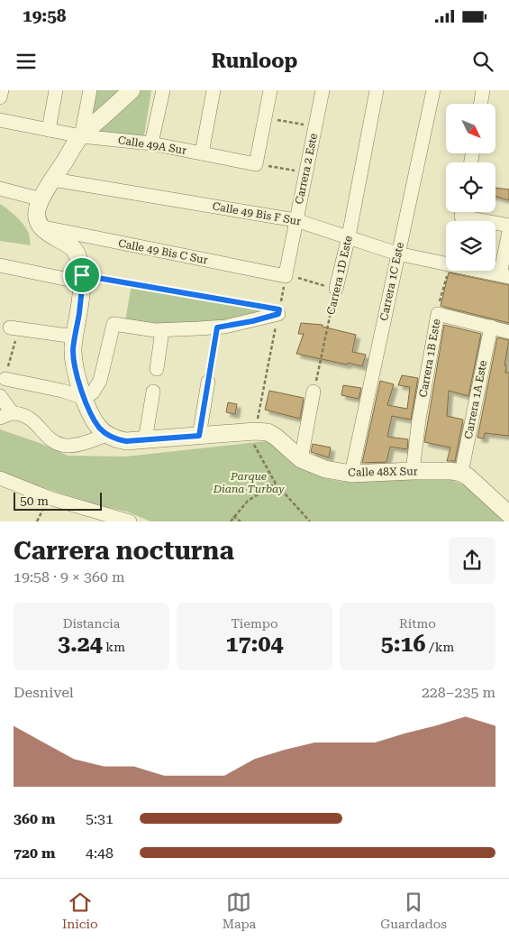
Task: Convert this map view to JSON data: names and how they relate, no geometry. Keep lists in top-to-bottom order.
{
  "streets": {
    "street": [
      "Calle 49A Sur",
      "Carrera 2 Este",
      "Calle 49 Bis F Sur",
      "Calle 49 Bis C Sur",
      "Carrera 1D Este",
      "Carrera 1C Este",
      "Carrera 1B Este",
      "Carrera 1A Este",
      "Calle 48X Sur"
    ]
  },
  "crossings": [
    ["Carrera 2 Este", "Calle 49 Bis F Sur"],
    ["Carrera 2 Este", "Calle 49 Bis C Sur"],
    ["Calle 49 Bis F Sur", "Carrera 1D Este"],
    ["Calle 49 Bis F Sur", "Carrera 1C Este"],
    ["Carrera 1C Este", "Calle 48X Sur"],
    ["Carrera 1B Este", "Calle 48X Sur"],
    ["Carrera 1A Este", "Calle 48X Sur"]
  ],
  "parks": ["Parque Diana Turbay"],
  "scale_bar": "50 m",
  "north": "bottom right",
  "page": {
    "status": "19:58",
    "header": "Runloop",
    "scale": "50 m",
    "heading": ["Carrera nocturna", "19:58 · 9 × 360 m"],
    "stats": [
      ["Distancia", "3.24 km"],
      ["Tiempo", "17:04"],
      ["Ritmo", "5:16 /km"]
    ],
    "chart": ["Desnivel", "228–235 m"],
    "list": [
      {
        "name": "360 m",
        "note": "5:31"
      },
      {
        "name": "720 m",
        "note": "4:48"
      }
    ],
    "tabs": ["Inicio", "Mapa", "Guardados"]
  }
}
